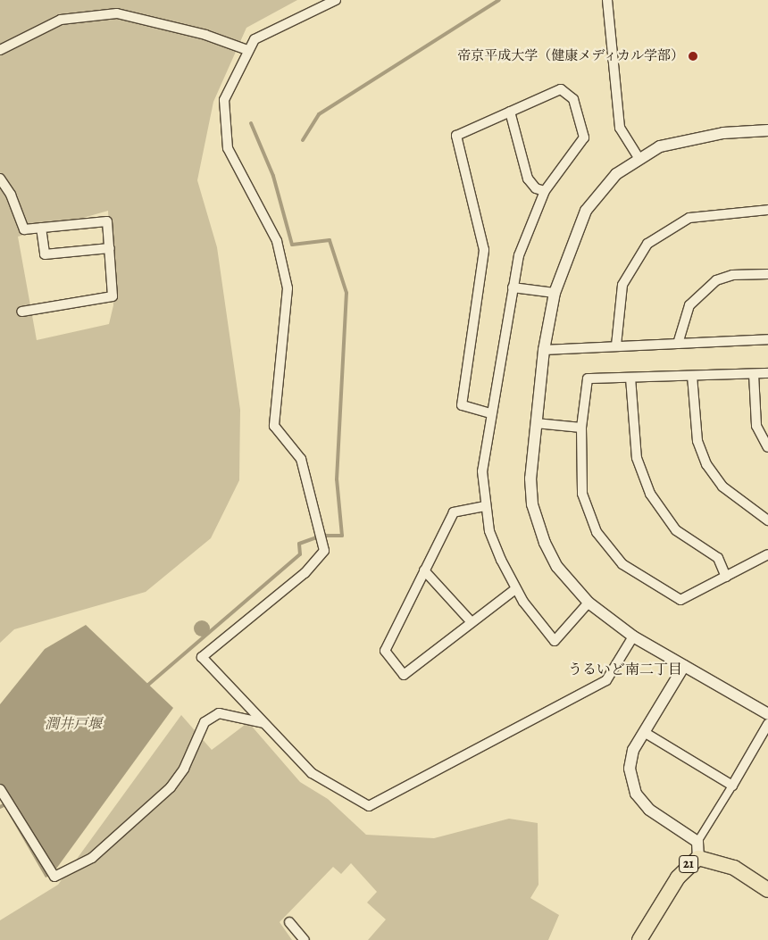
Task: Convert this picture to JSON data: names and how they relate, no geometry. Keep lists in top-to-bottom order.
{
  "streets": {
    "main road": ["21"]
  },
  "districts": ["うるいど南二丁目"],
  "water": ["潤井戸堰"],
  "places": ["帝京平成大学（健康メディカル学部）"]
}
